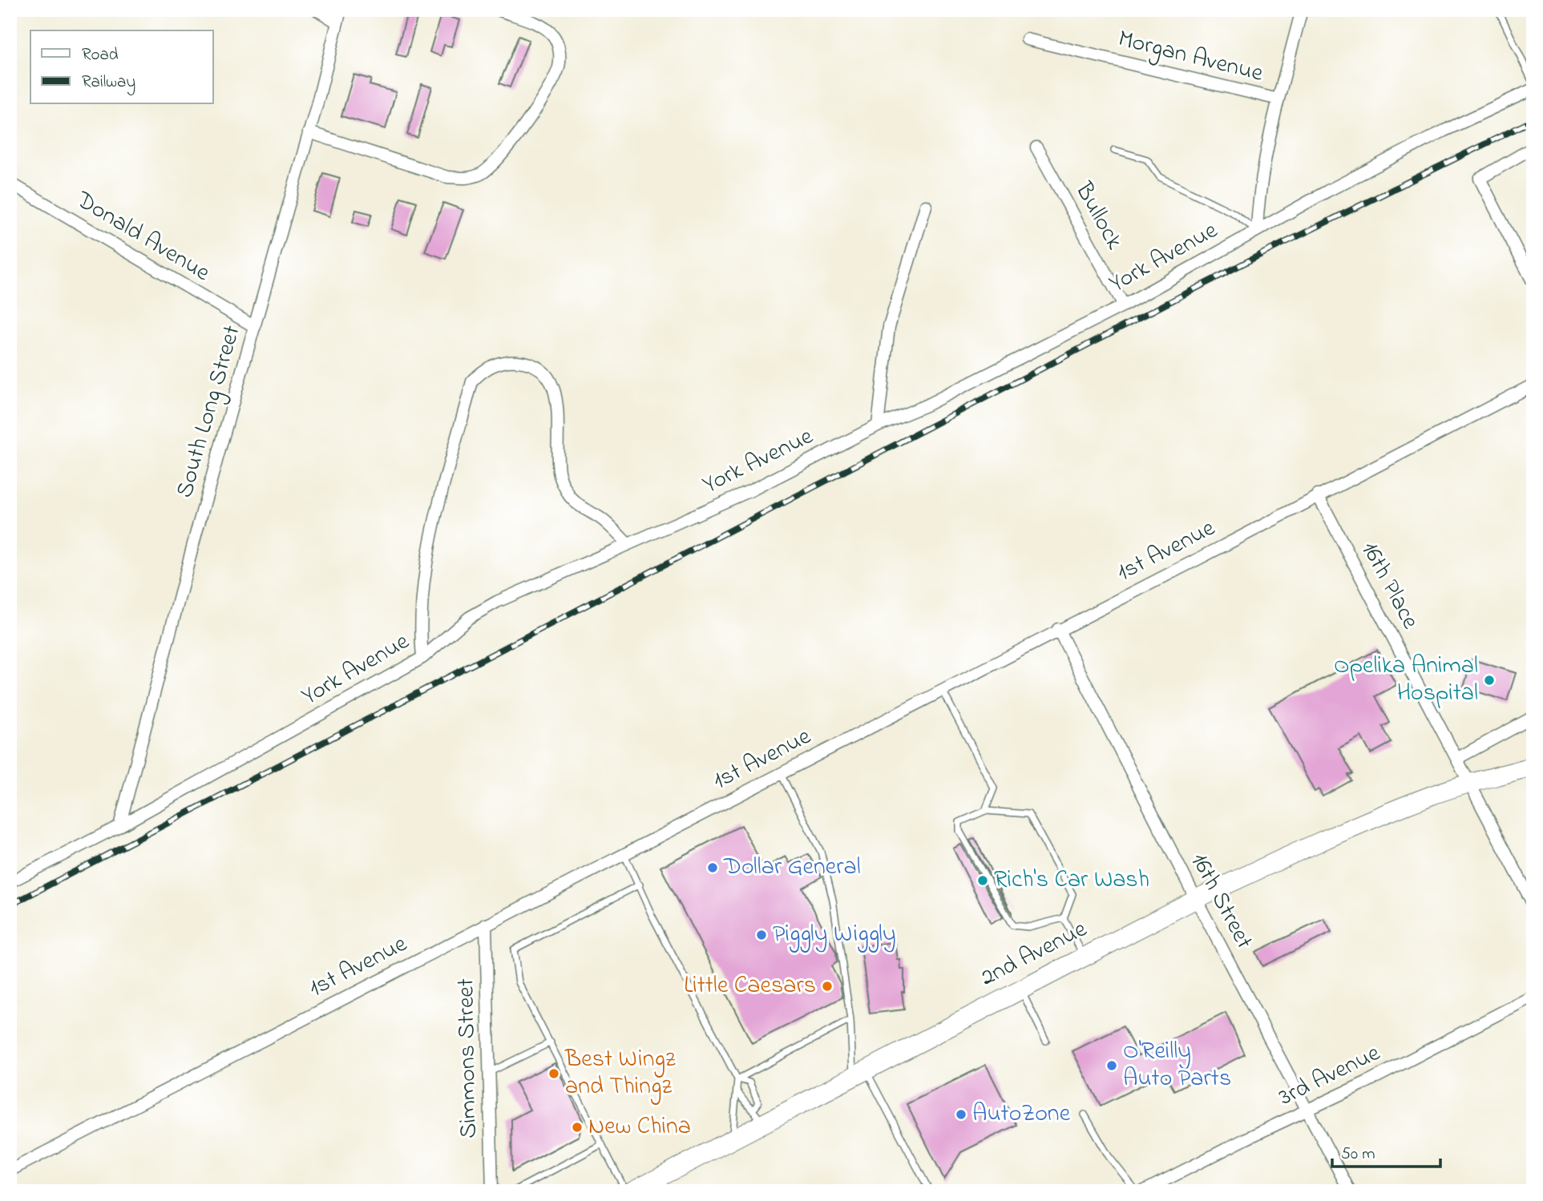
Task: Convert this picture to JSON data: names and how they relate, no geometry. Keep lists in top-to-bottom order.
{
  "streets": {
    "main road": ["2nd Avenue"],
    "street": [
      "Morgan Avenue",
      "Bullock",
      "Donald Avenue",
      "York Avenue",
      "South Long Street",
      "1st Avenue",
      "16th Place",
      "16th Street",
      "Simmons Street",
      "3rd Avenue"
    ]
  },
  "crossings": [
    ["Bullock", "York Avenue"],
    ["Donald Avenue", "South Long Street"],
    ["York Avenue", "South Long Street"],
    ["1st Avenue", "16th Place"],
    ["1st Avenue", "16th Street"],
    ["1st Avenue", "Simmons Street"],
    ["16th Place", "2nd Avenue"],
    ["16th Street", "2nd Avenue"],
    ["16th Street", "3rd Avenue"]
  ],
  "places": [
    "Opelika Animal Hospital",
    "Dollar General",
    "Rich's Car Wash",
    "Piggly Wiggly",
    "Little Caesars",
    "O'Reilly Auto Parts",
    "Best Wingz and Thingz",
    "AutoZone",
    "New China"
  ],
  "legend": ["Road", "Railway"],
  "scale_bar": "50 m"
}
